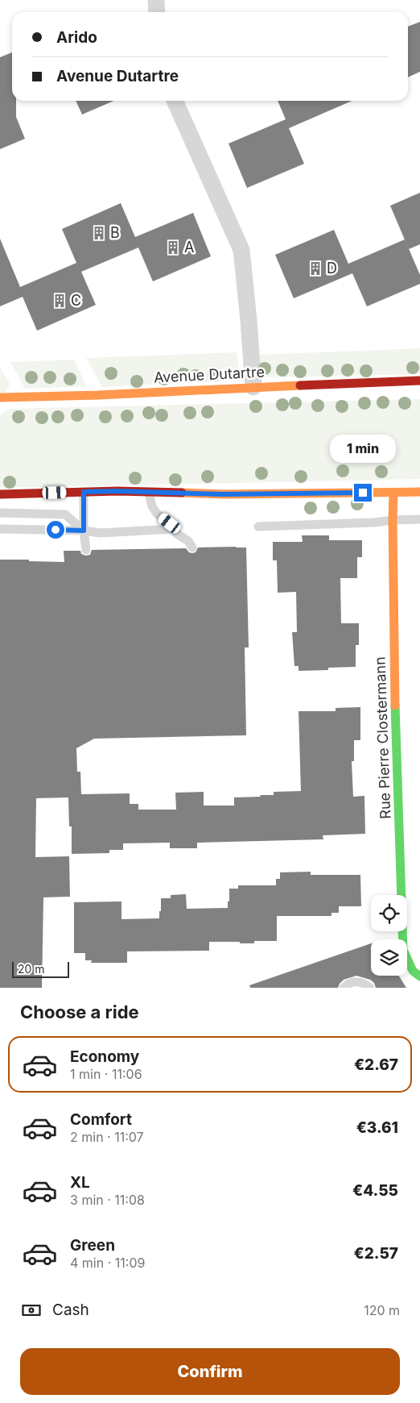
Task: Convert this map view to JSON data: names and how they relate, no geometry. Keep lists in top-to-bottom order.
{
  "streets": {
    "main road": ["Avenue Dutartre", "Rue Pierre Clostermann"]
  },
  "places": {
    "building": [
      "B",
      "A",
      "D",
      "C"
    ]
  },
  "scale_bar": "20 m",
  "page": {
    "banner": ["Arido", "Avenue Dutartre"],
    "bubble": "1 min",
    "scale": "20 m",
    "heading": "Choose a ride",
    "list": [
      {
        "name": "Economy",
        "note": "1 min · 11:06",
        "value": "€2.67"
      },
      {
        "name": "Comfort",
        "note": "2 min · 11:07",
        "value": "€3.61"
      },
      {
        "name": "XL",
        "note": "3 min · 11:08",
        "value": "€4.55"
      },
      {
        "name": "Green",
        "note": "4 min · 11:09",
        "value": "€2.57"
      }
    ],
    "pay": ["Cash", "120 m"],
    "buttons": "Confirm"
  }
}
